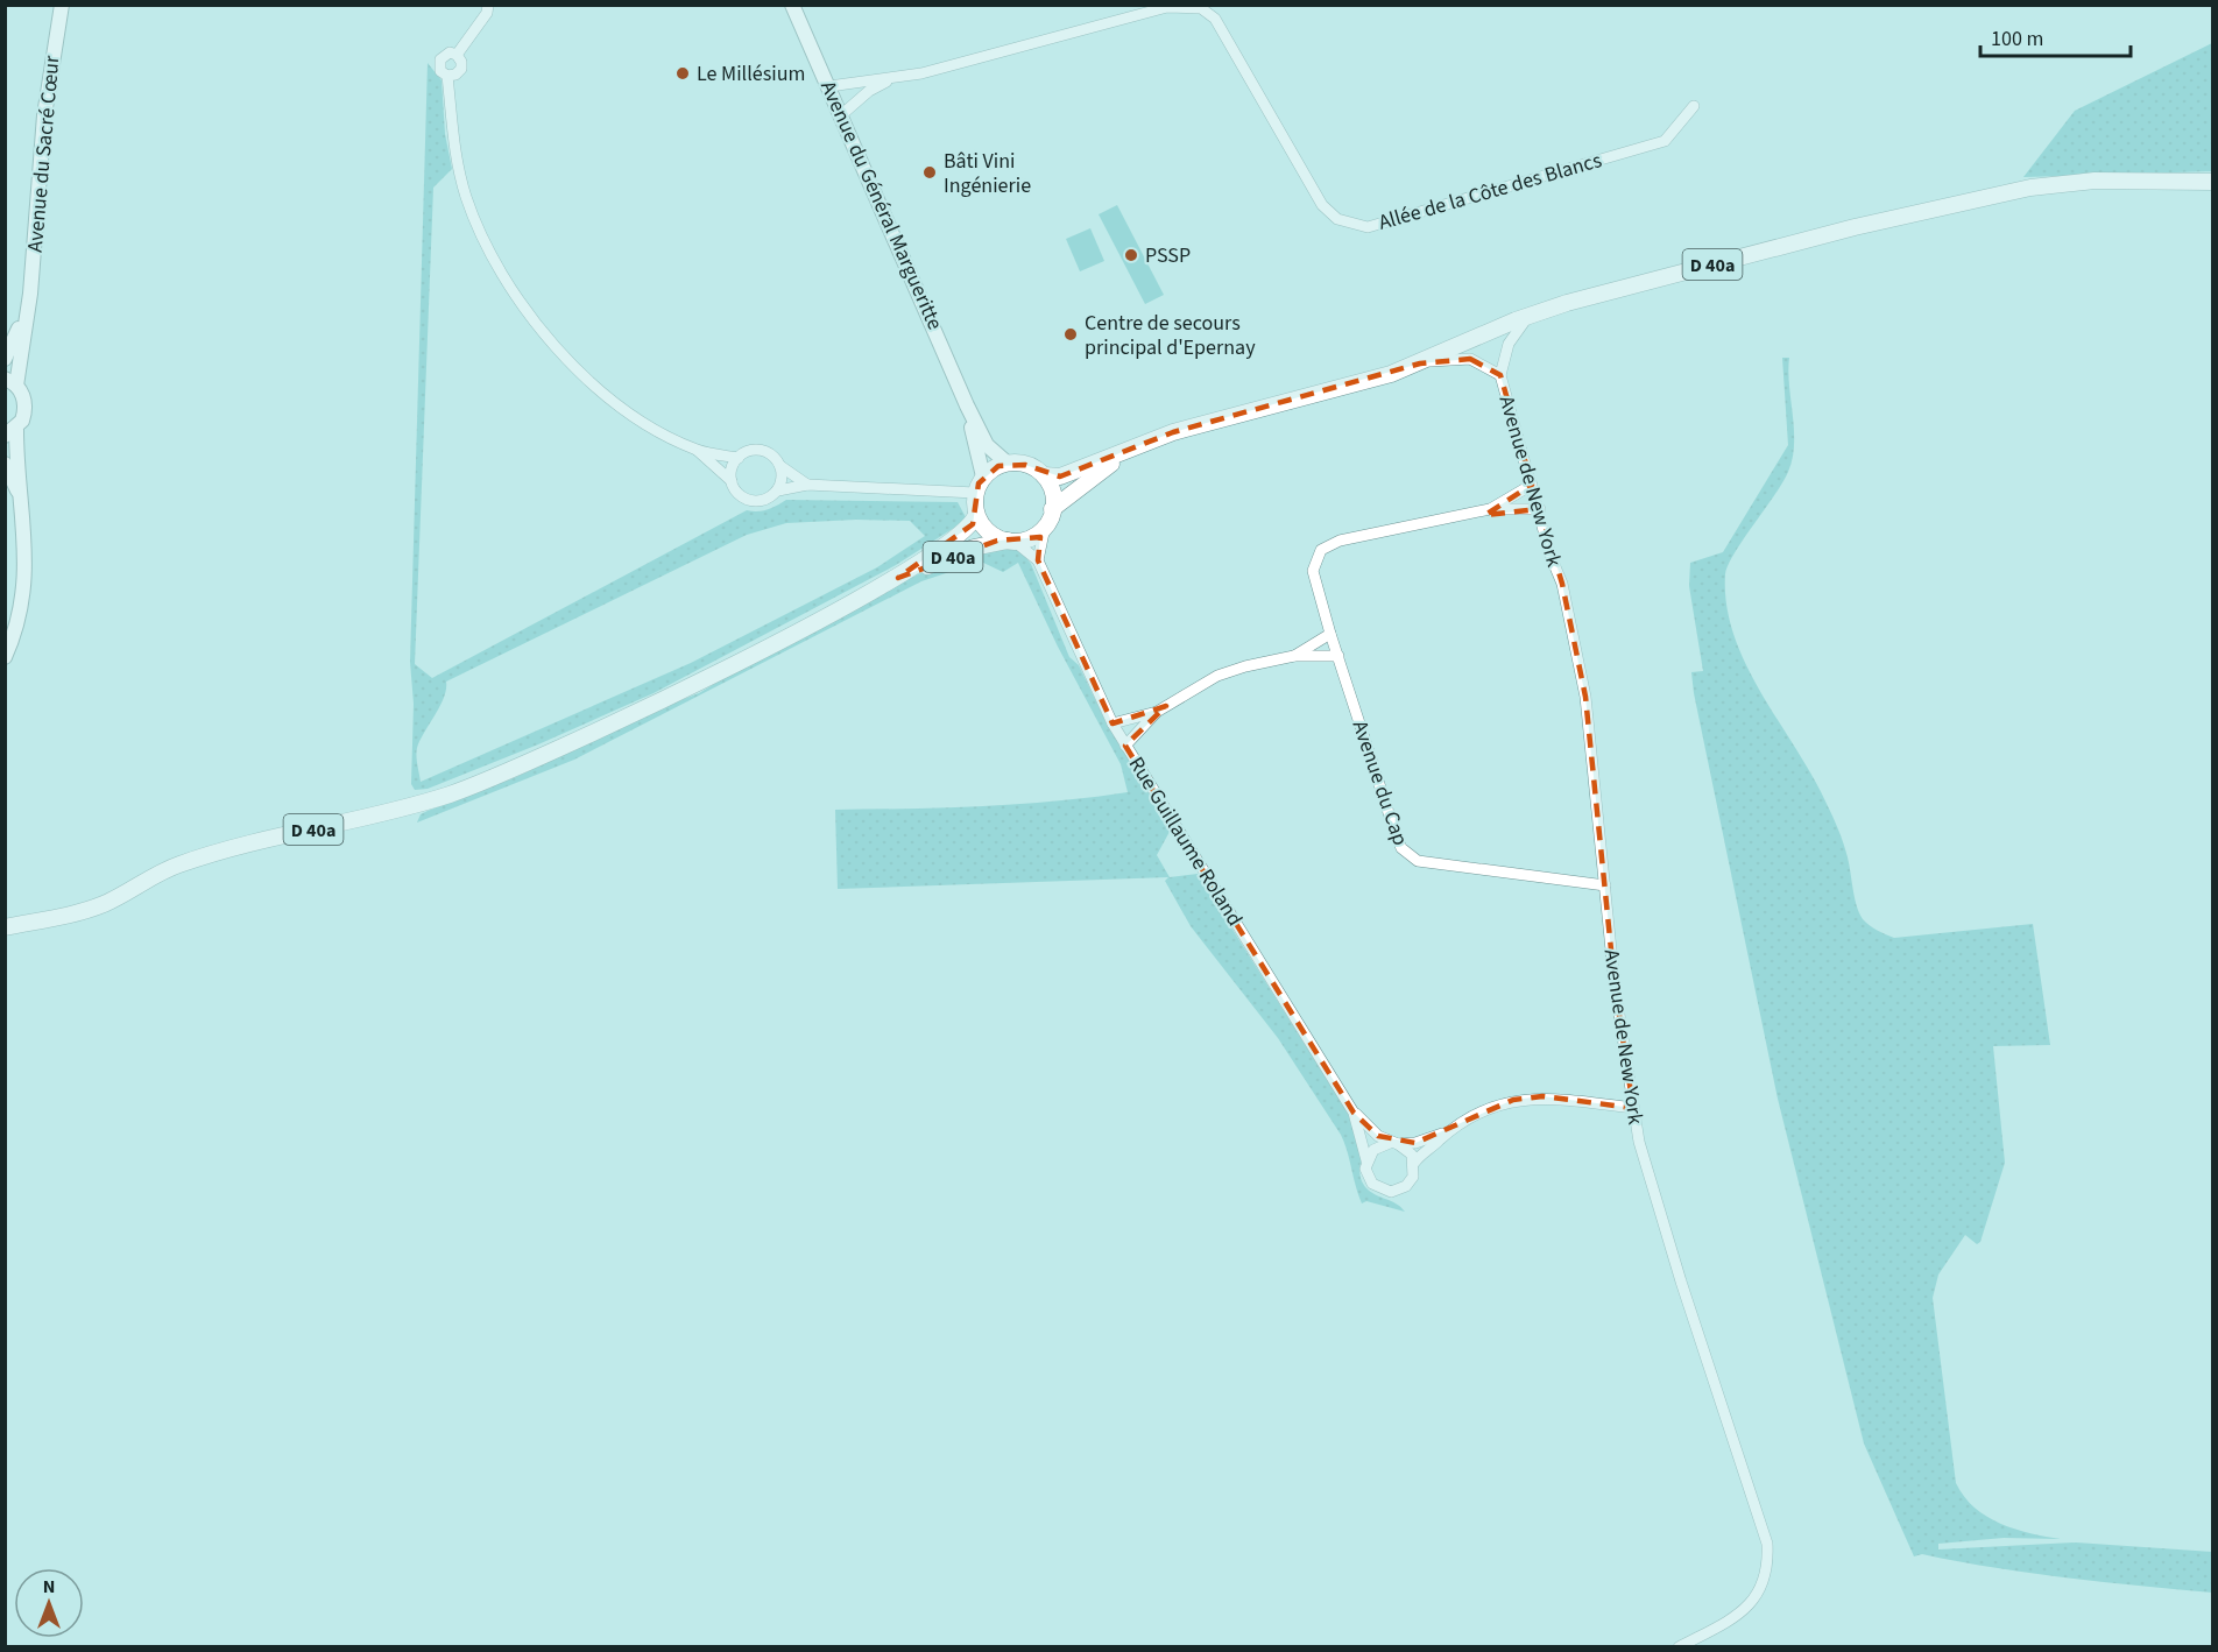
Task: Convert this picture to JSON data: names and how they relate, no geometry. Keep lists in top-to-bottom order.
{
  "streets": {
    "main road": ["Avenue du Sacré Cœur", "Avenue du Général Margueritte", "D 40a"],
    "street": [
      "Allée de la Côte des Blancs",
      "Avenue de New York",
      "Avenue du Cap",
      "Rue Guillaume Roland"
    ]
  },
  "crossings": [
    ["Allée de la Côte des Blancs", "Avenue du Général Margueritte"],
    ["Avenue du Général Margueritte", "D 40a"],
    ["Avenue de New York", "Avenue du Cap"]
  ],
  "places": [
    "Le Millésium",
    "Bâti Vini Ingénierie",
    "PSSP",
    "Centre de secours principal d'Epernay"
  ],
  "scale_bar": "100 m",
  "north": "top"
}
